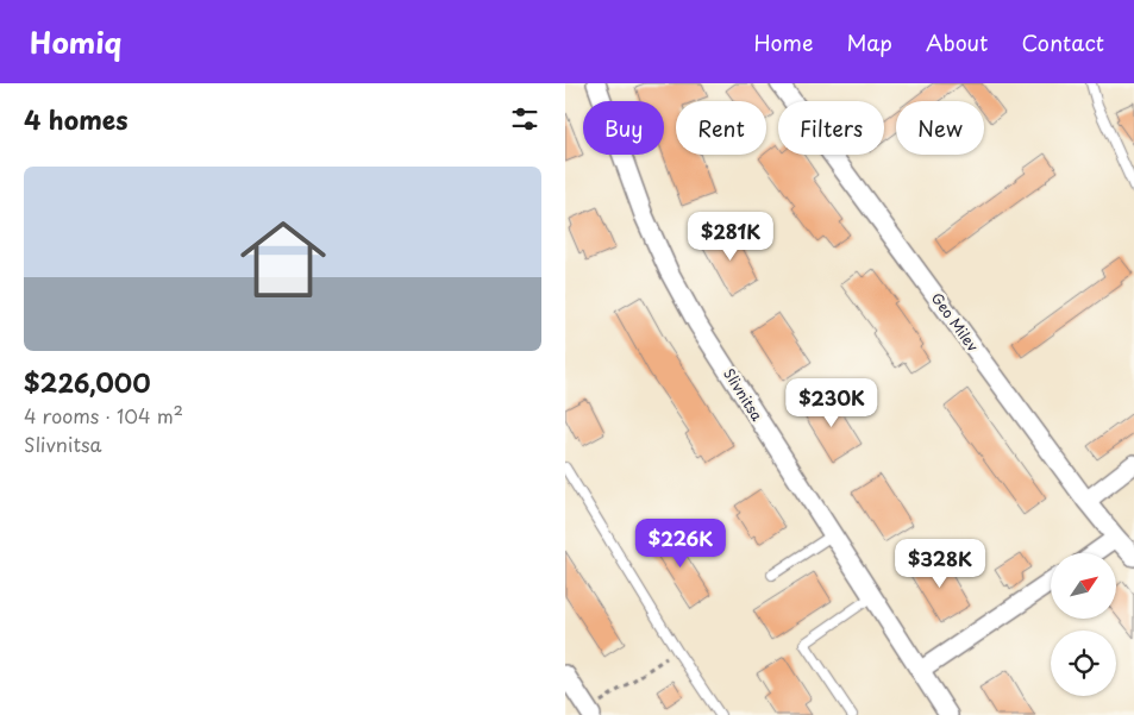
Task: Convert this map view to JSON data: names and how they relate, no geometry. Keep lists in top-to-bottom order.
{
  "streets": {
    "street": ["Geo Milev", "Slivnitsa"]
  },
  "north": "top right",
  "page": {
    "header": "Homiq",
    "nav": [
      "Home",
      "Map",
      "About",
      "Contact"
    ],
    "heading": "4 homes",
    "chip": [
      "Buy",
      "Rent",
      "Filters",
      "New"
    ],
    "list": [
      {
        "name": "$226,000",
        "note": "4 rooms · 104 m² · Slivnitsa"
      }
    ],
    "price": [
      "$281K",
      "$230K",
      "$226K",
      "$328K"
    ]
  }
}
